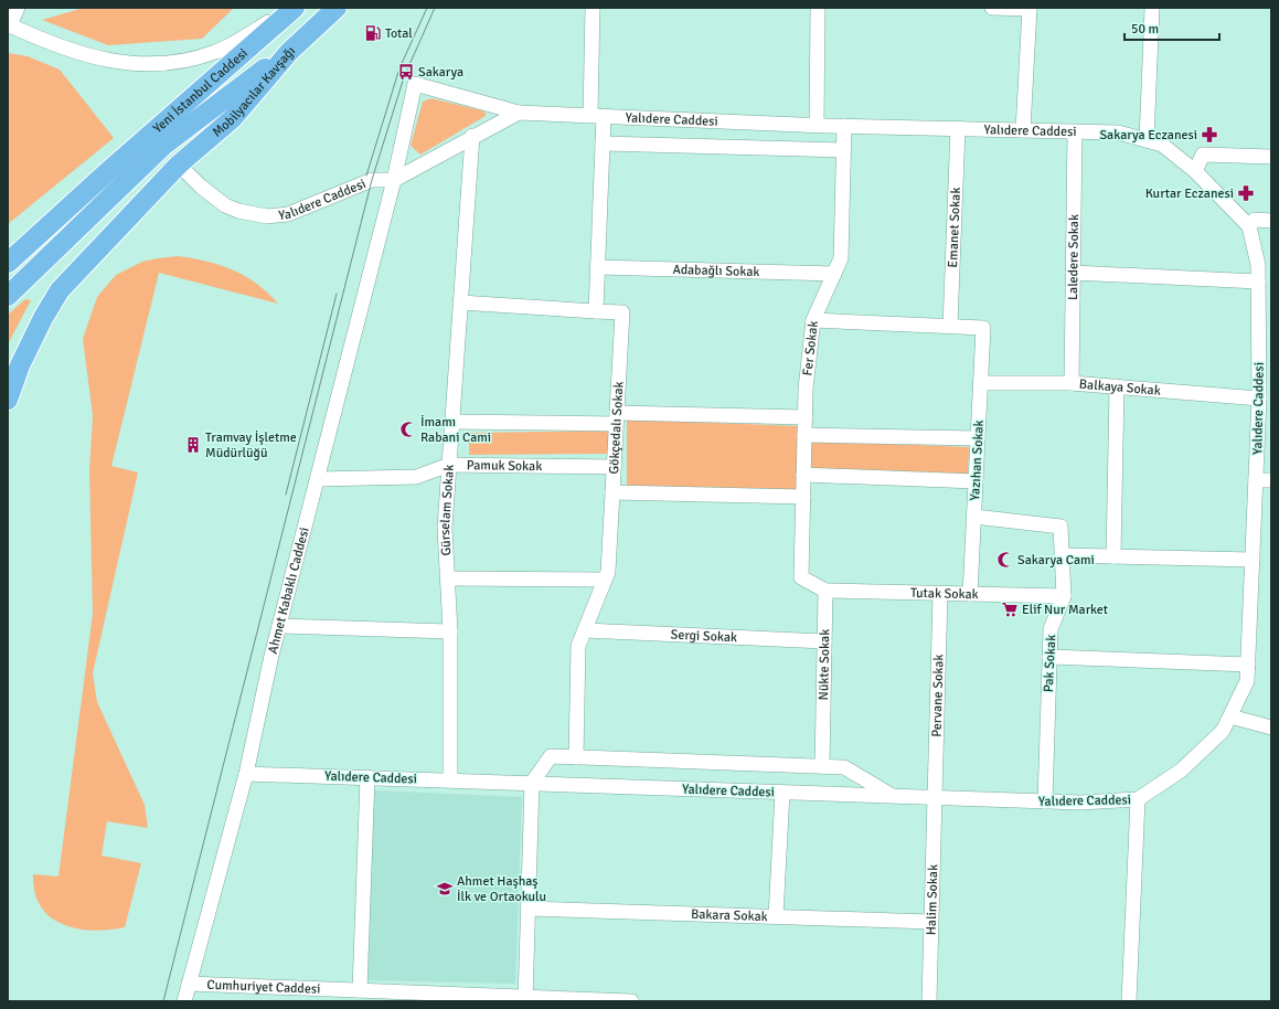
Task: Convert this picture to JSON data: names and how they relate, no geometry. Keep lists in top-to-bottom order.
{
  "streets": {
    "highway": ["Yeni İstanbul Caddesi", "Mobilyacılar Kavşağı"],
    "street": [
      "Yalıdere Caddesi",
      "Emanet Sokak",
      "Laledere Sokak",
      "Adabağlı Sokak",
      "Fer Sokak",
      "Balkaya Sokak",
      "Gökçedalı Sokak",
      "Yazıhan Sokak",
      "Pamuk Sokak",
      "Gürselam Sokak",
      "Ahmet Kabaklı Caddesi",
      "Tutak Sokak",
      "Sergi Sokak",
      "Pak Sokak",
      "Nükte Sokak",
      "Pervane Sokak",
      "Halim Sokak",
      "Bakara Sokak",
      "Cumhuriyet Caddesi"
    ]
  },
  "crossings": [
    ["Mobilyacılar Kavşağı", "Yalıdere Caddesi"],
    ["Yalıdere Caddesi", "Emanet Sokak"],
    ["Yalıdere Caddesi", "Laledere Sokak"],
    ["Yalıdere Caddesi", "Fer Sokak"],
    ["Yalıdere Caddesi", "Balkaya Sokak"],
    ["Yalıdere Caddesi", "Gürselam Sokak"],
    ["Yalıdere Caddesi", "Ahmet Kabaklı Caddesi"],
    ["Yalıdere Caddesi", "Pak Sokak"],
    ["Yalıdere Caddesi", "Pervane Sokak"],
    ["Yalıdere Caddesi", "Halim Sokak"],
    ["Emanet Sokak", "Yazıhan Sokak"],
    ["Laledere Sokak", "Balkaya Sokak"],
    ["Adabağlı Sokak", "Fer Sokak"],
    ["Fer Sokak", "Tutak Sokak"],
    ["Fer Sokak", "Nükte Sokak"],
    ["Balkaya Sokak", "Yazıhan Sokak"],
    ["Gökçedalı Sokak", "Pamuk Sokak"],
    ["Gökçedalı Sokak", "Sergi Sokak"],
    ["Yazıhan Sokak", "Tutak Sokak"],
    ["Yazıhan Sokak", "Pak Sokak"],
    ["Pamuk Sokak", "Gürselam Sokak"],
    ["Pamuk Sokak", "Ahmet Kabaklı Caddesi"],
    ["Ahmet Kabaklı Caddesi", "Cumhuriyet Caddesi"],
    ["Tutak Sokak", "Pak Sokak"],
    ["Tutak Sokak", "Nükte Sokak"],
    ["Tutak Sokak", "Pervane Sokak"],
    ["Sergi Sokak", "Nükte Sokak"],
    ["Pervane Sokak", "Halim Sokak"],
    ["Halim Sokak", "Bakara Sokak"]
  ],
  "places": {
    "fuel station": ["Total"],
    "bus stop": ["Sakarya"],
    "pharmacy": ["Sakarya Eczanesi", "Kurtar Eczanesi"],
    "mosque": ["İmamı Rabani Cami", "Sakarya Cami"],
    "building": ["Tramvay İşletme Müdürlüğü"],
    "supermarket": ["Elif Nur Market"],
    "school or university": ["Ahmet Haşhaş İlk ve Ortaokulu"]
  },
  "scale_bar": "50 m"
}
